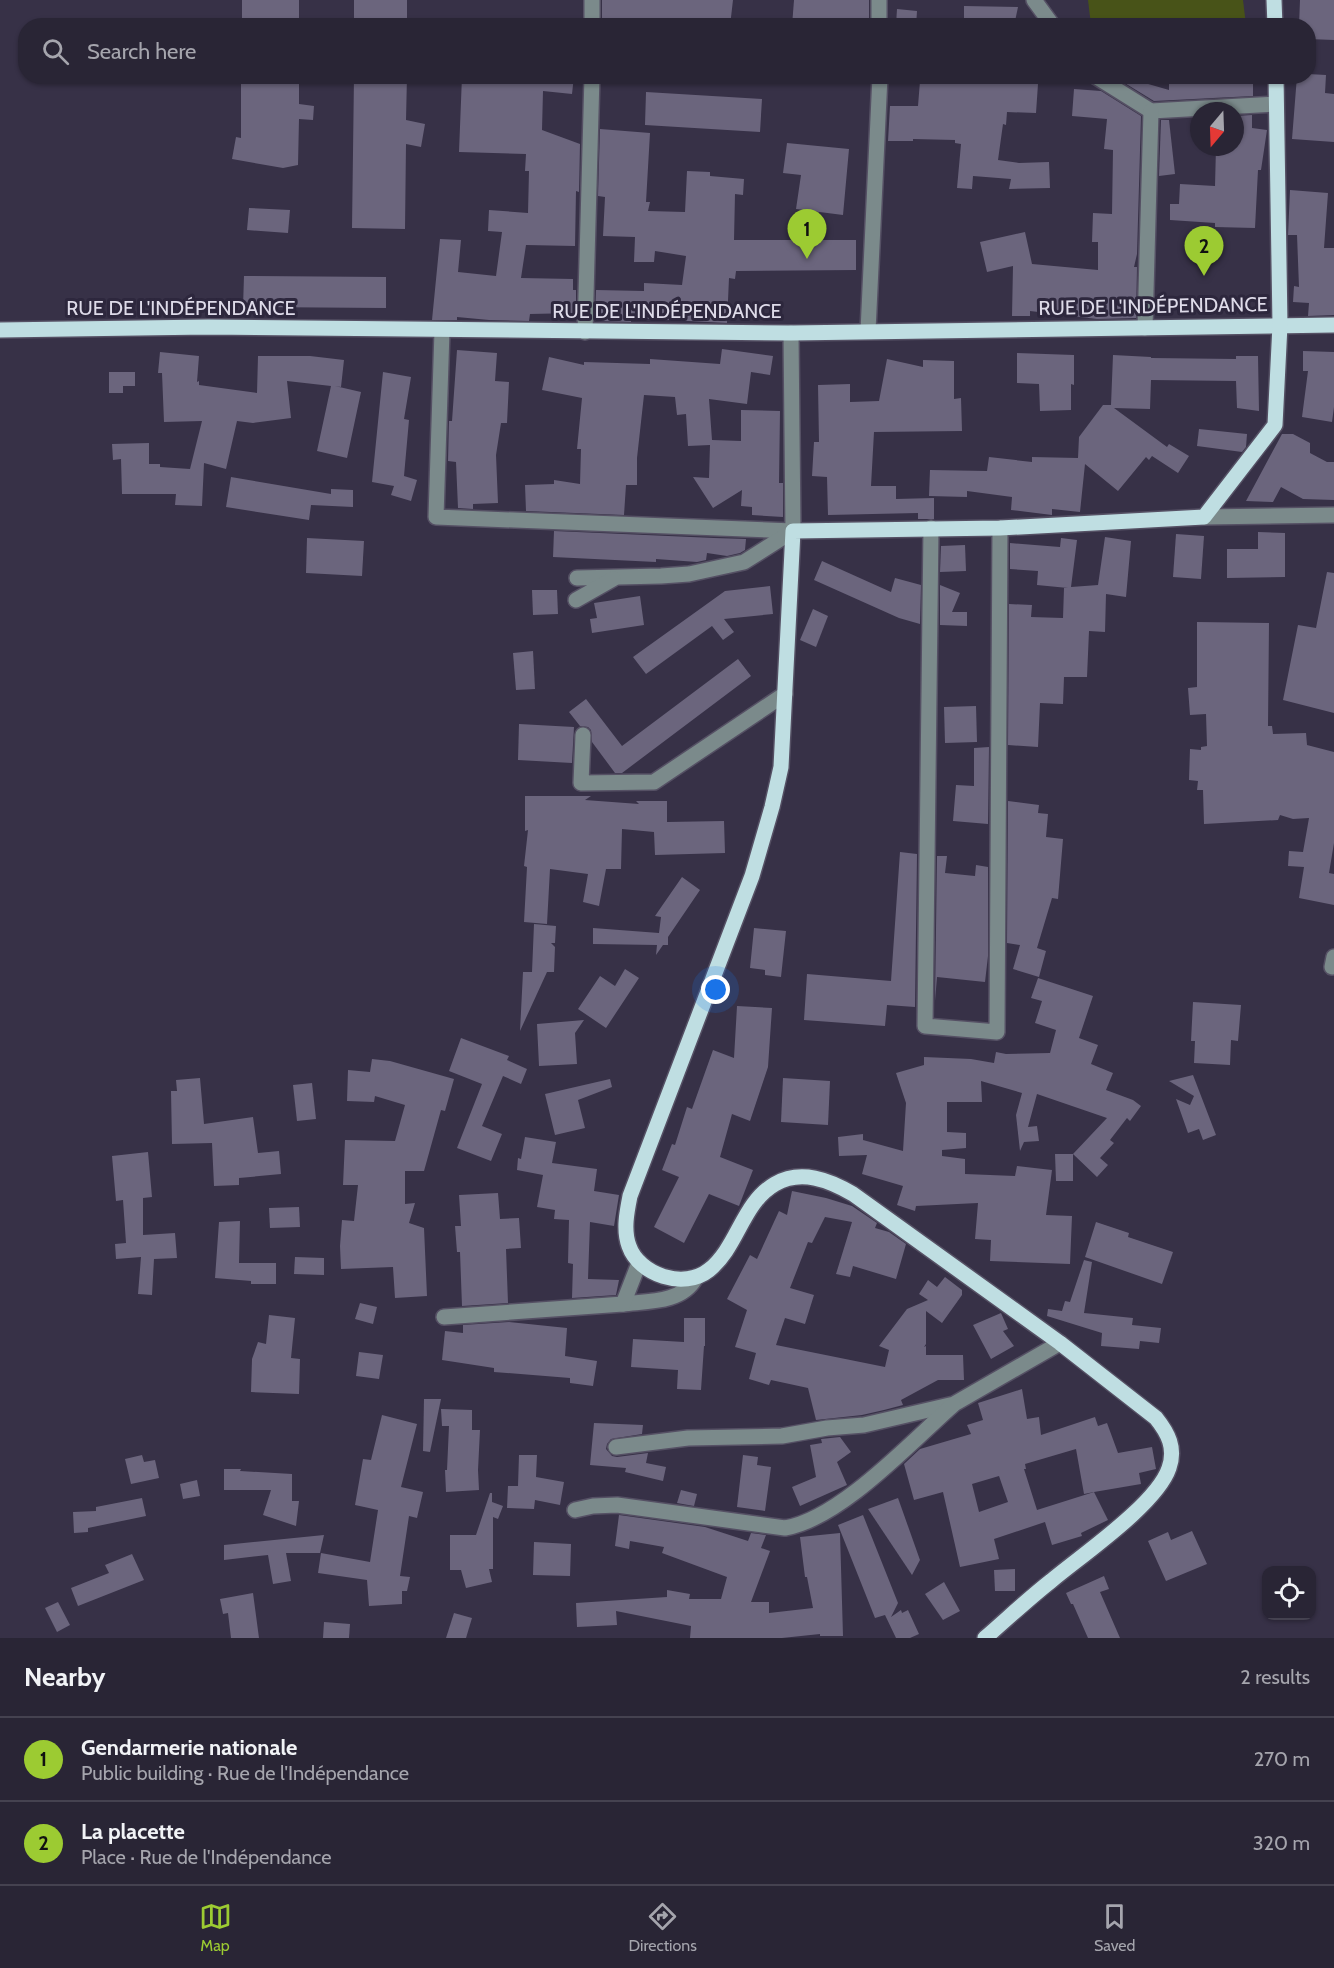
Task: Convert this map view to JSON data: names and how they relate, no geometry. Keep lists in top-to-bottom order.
{
  "streets": {
    "main road": ["RUE DE L'INDÉPENDANCE"]
  },
  "north": "bottom",
  "page": {
    "search": "Search here",
    "pins": ["1", "2"],
    "heading": ["Nearby", "2 results"],
    "list": [
      {
        "mark": "1",
        "name": "Gendarmerie nationale",
        "note": "Public building · Rue de l'Indépendance",
        "value": "270 m"
      },
      {
        "mark": "2",
        "name": "La placette",
        "note": "Place · Rue de l'Indépendance",
        "value": "320 m"
      }
    ],
    "nav": ["Map", "Directions", "Saved"]
  }
}
